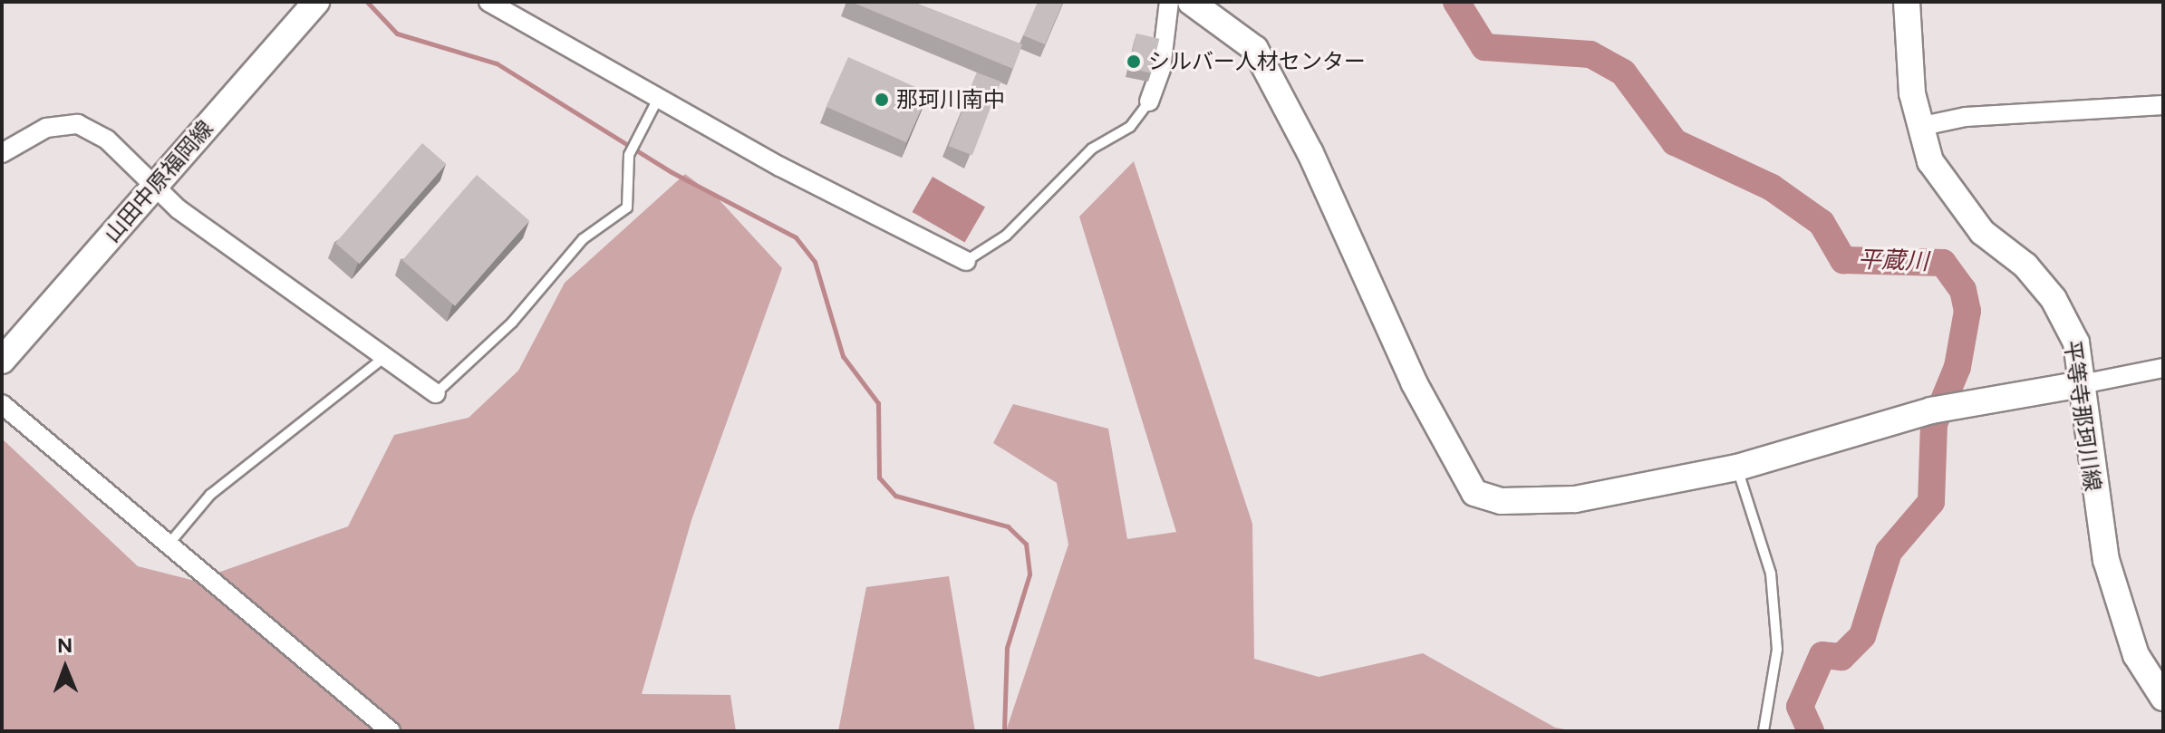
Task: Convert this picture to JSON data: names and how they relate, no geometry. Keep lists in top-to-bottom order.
{
  "streets": {
    "main road": ["山田中原福岡線", "平等寺那珂川線"]
  },
  "water": ["平蔵川"],
  "places": ["シルバー人材センター", "那珂川南中"],
  "north": "top"
}
